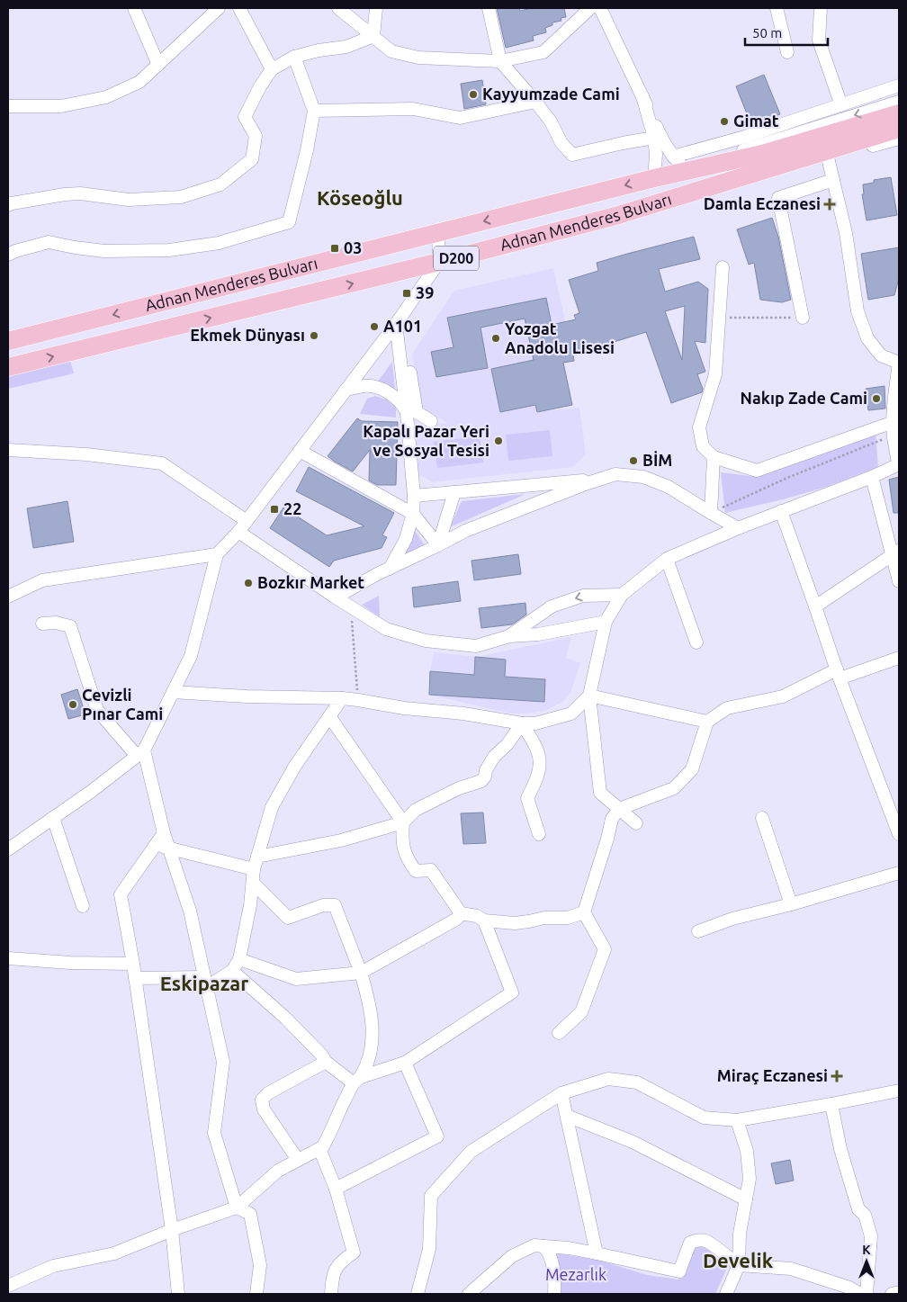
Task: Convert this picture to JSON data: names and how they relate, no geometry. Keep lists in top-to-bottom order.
{
  "streets": {
    "highway": ["Adnan Menderes Bulvarı", "D200"]
  },
  "districts": ["Köseoğlu", "Eskipazar", "Develik"],
  "parks": ["Mezarlık"],
  "places": {
    "other": [
      "Kayyumzade Cami",
      "Gimat",
      "A101",
      "Ekmek Dünyası",
      "Yozgat Anadolu Lisesi",
      "Nakıp Zade Cami",
      "Kapalı Pazar Yeri ve Sosyal Tesisi",
      "BİM",
      "Bozkır Market",
      "Cevizli Pınar Cami"
    ],
    "health": ["Damla Eczanesi", "Miraç Eczanesi"],
    "transit": ["03", "39", "22"]
  },
  "scale_bar": "50 m",
  "north": "top"
}
